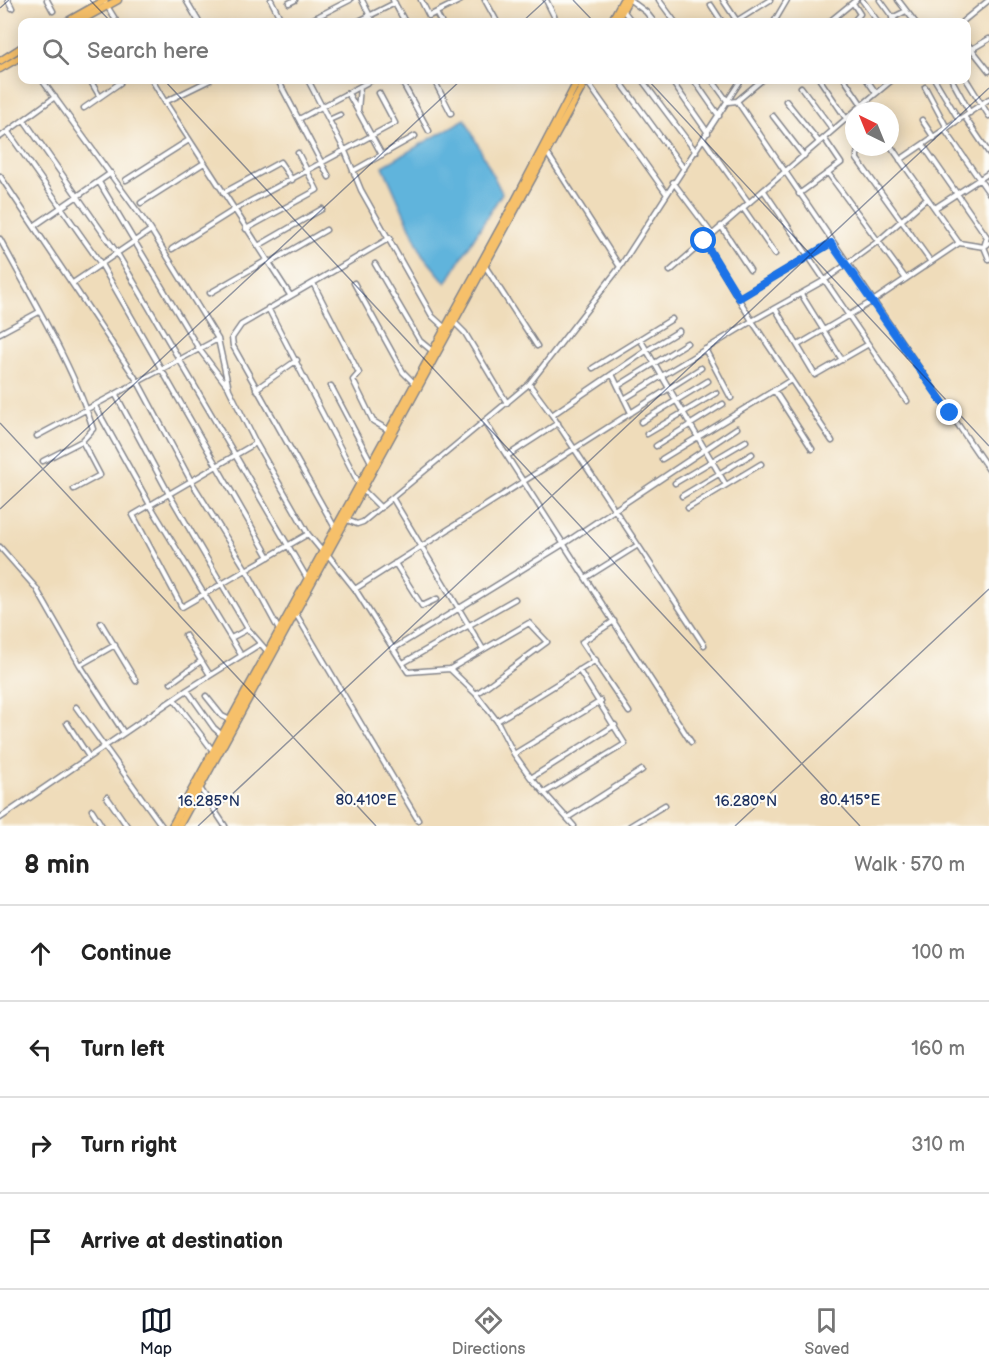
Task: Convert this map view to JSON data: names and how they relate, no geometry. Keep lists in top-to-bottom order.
{
  "north": "top left",
  "page": {
    "search": "Search here",
    "heading": ["8 min", "Walk · 570 m"],
    "list": [
      ["Continue", "100 m"],
      ["Turn left", "160 m"],
      ["Turn right", "310 m"],
      "Arrive at destination"
    ],
    "nav": ["Map", "Directions", "Saved"]
  },
  "coordinates": [
    "80.410°E",
    "80.415°E",
    "16.285°N",
    "16.280°N"
  ]
}
